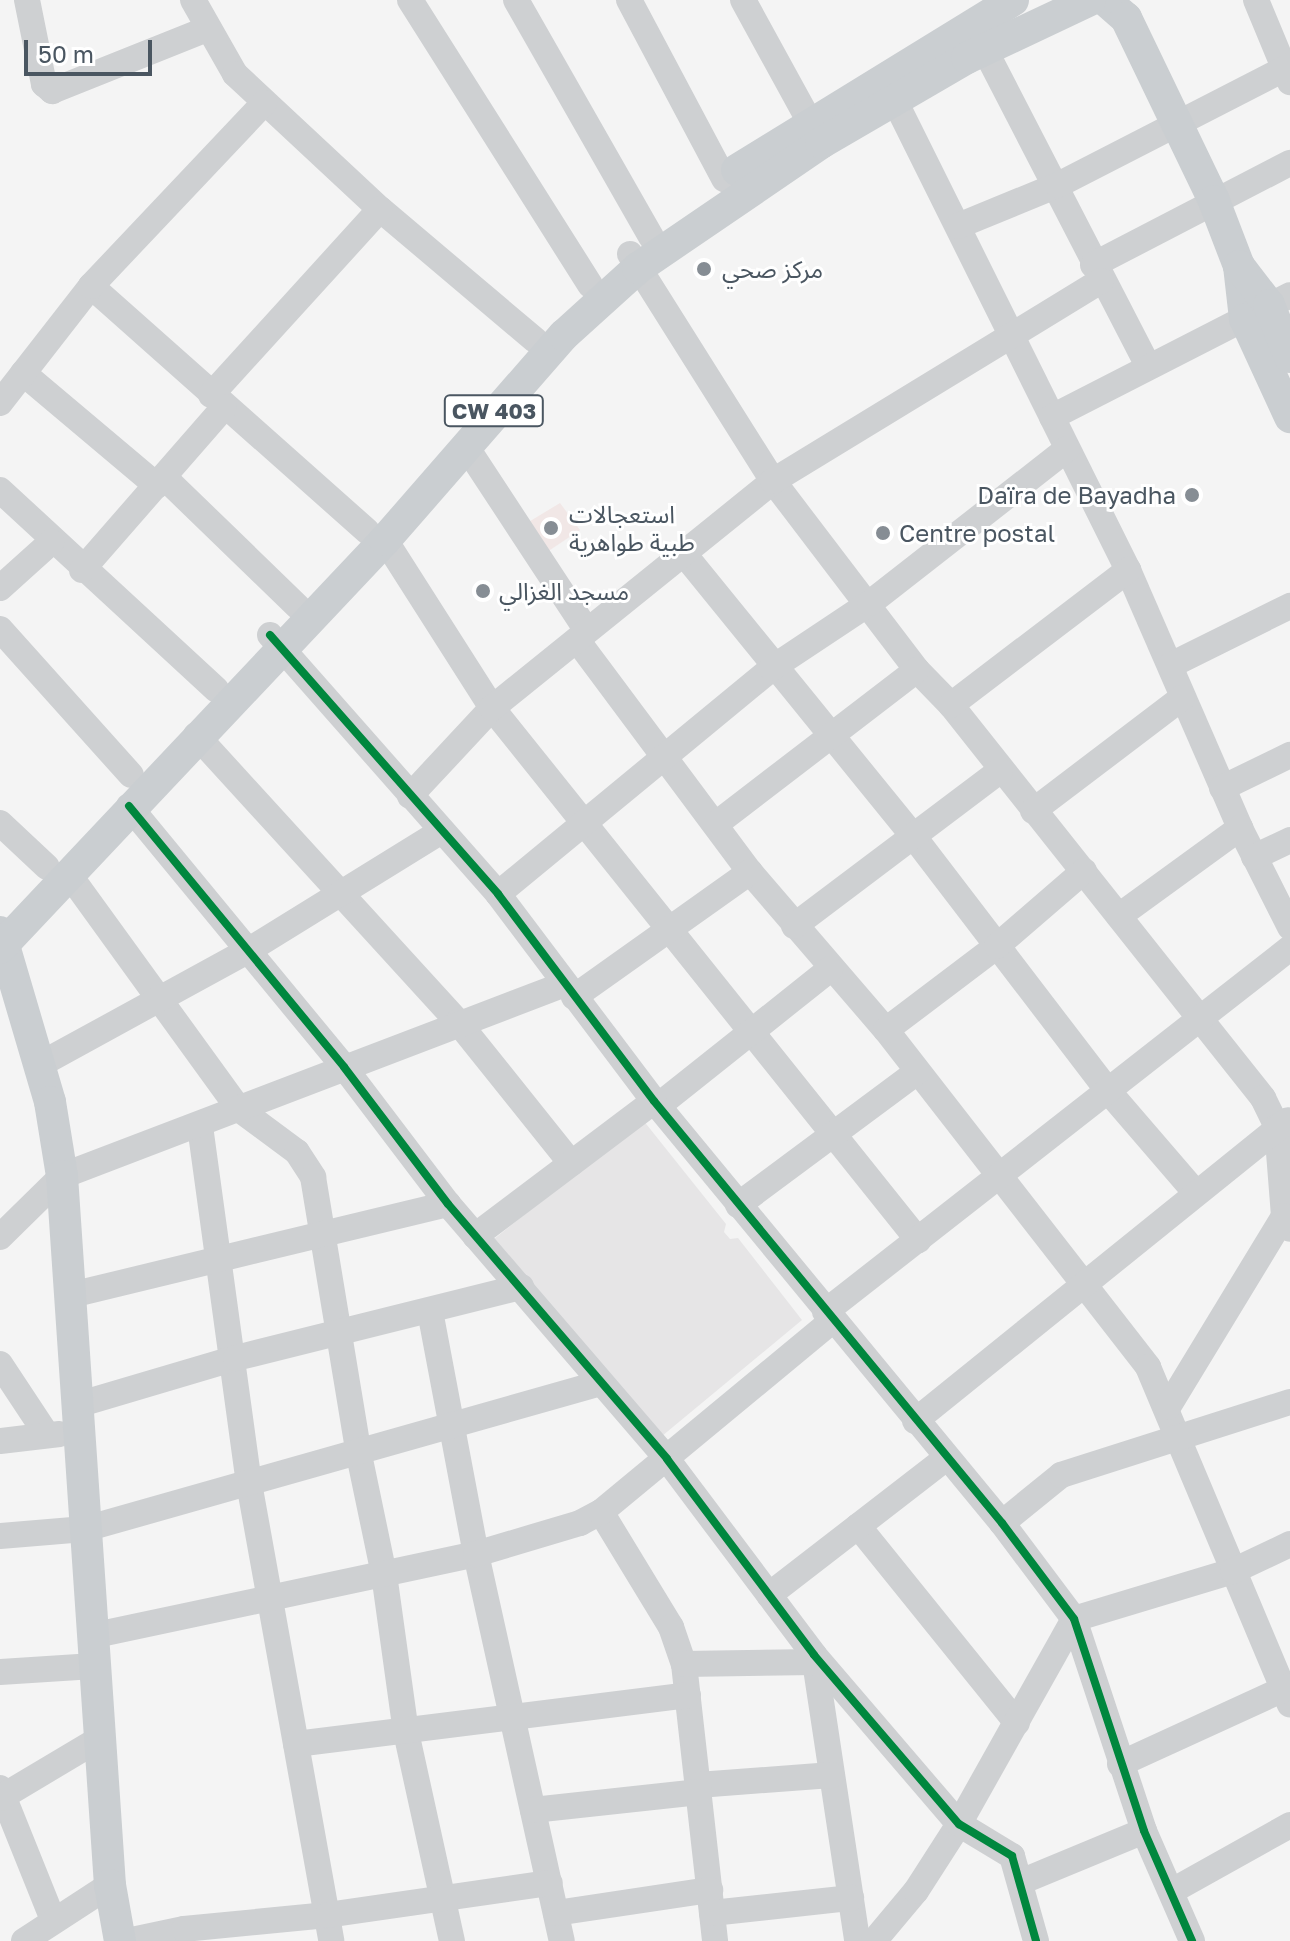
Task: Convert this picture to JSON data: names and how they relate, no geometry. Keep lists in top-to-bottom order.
{
  "streets": {
    "main road": ["CW 403"]
  },
  "places": [
    "مركز صحي",
    "Daïra de Bayadha",
    "استعجالات طبية طواهرية",
    "Centre postal",
    "مسجد الغزالي"
  ],
  "scale_bar": "50 m"
}
